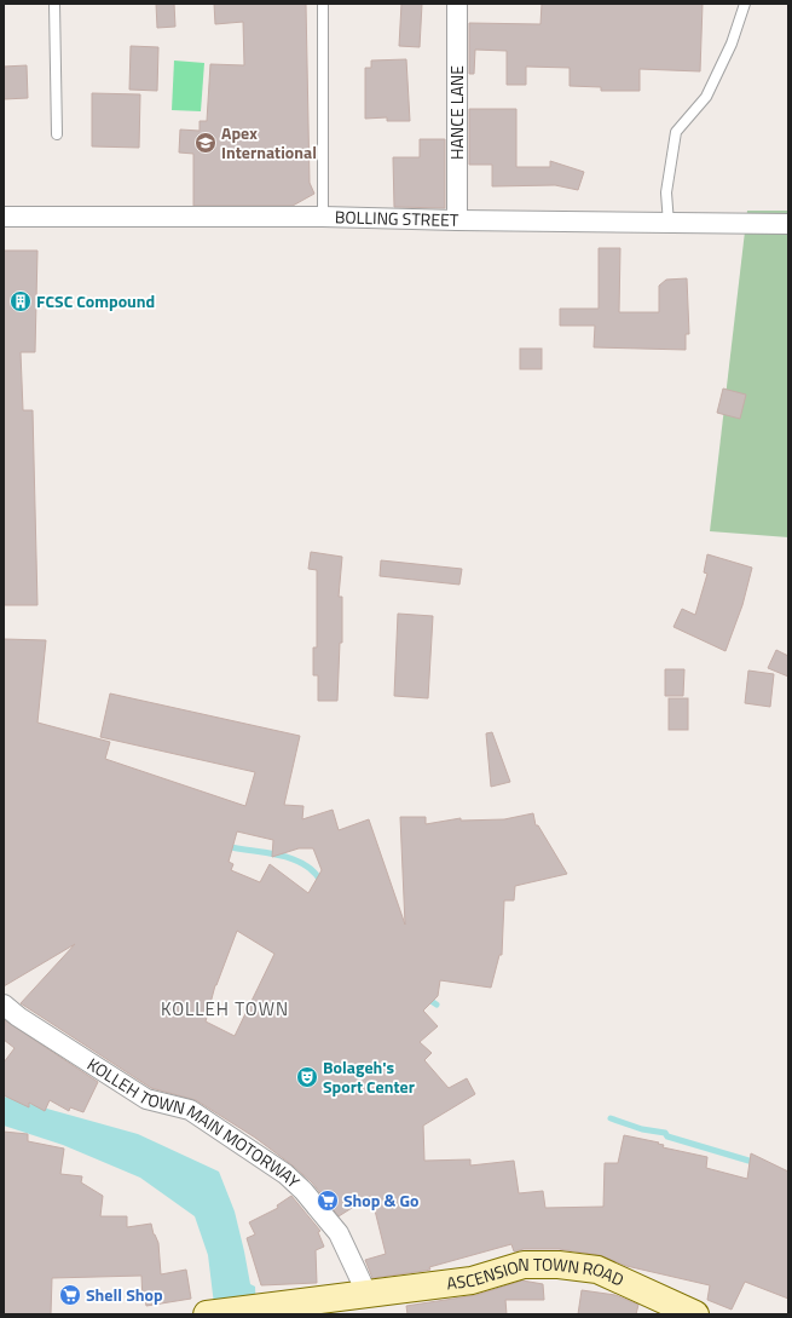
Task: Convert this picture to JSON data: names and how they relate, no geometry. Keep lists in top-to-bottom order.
{
  "streets": {
    "main road": ["ASCENSION TOWN ROAD"],
    "street": ["HANCE LANE", "BOLLING STREET", "KOLLEH TOWN MAIN MOTORWAY"]
  },
  "crossings": [
    ["HANCE LANE", "BOLLING STREET"],
    ["KOLLEH TOWN MAIN MOTORWAY", "ASCENSION TOWN ROAD"]
  ],
  "districts": ["KOLLEH TOWN"],
  "places": {
    "school or university": ["Apex International"],
    "building": ["FCSC Compound"],
    "theatre": ["Bolageh's Sport Center"],
    "supermarket": ["Shop & Go", "Shell Shop"]
  }
}
